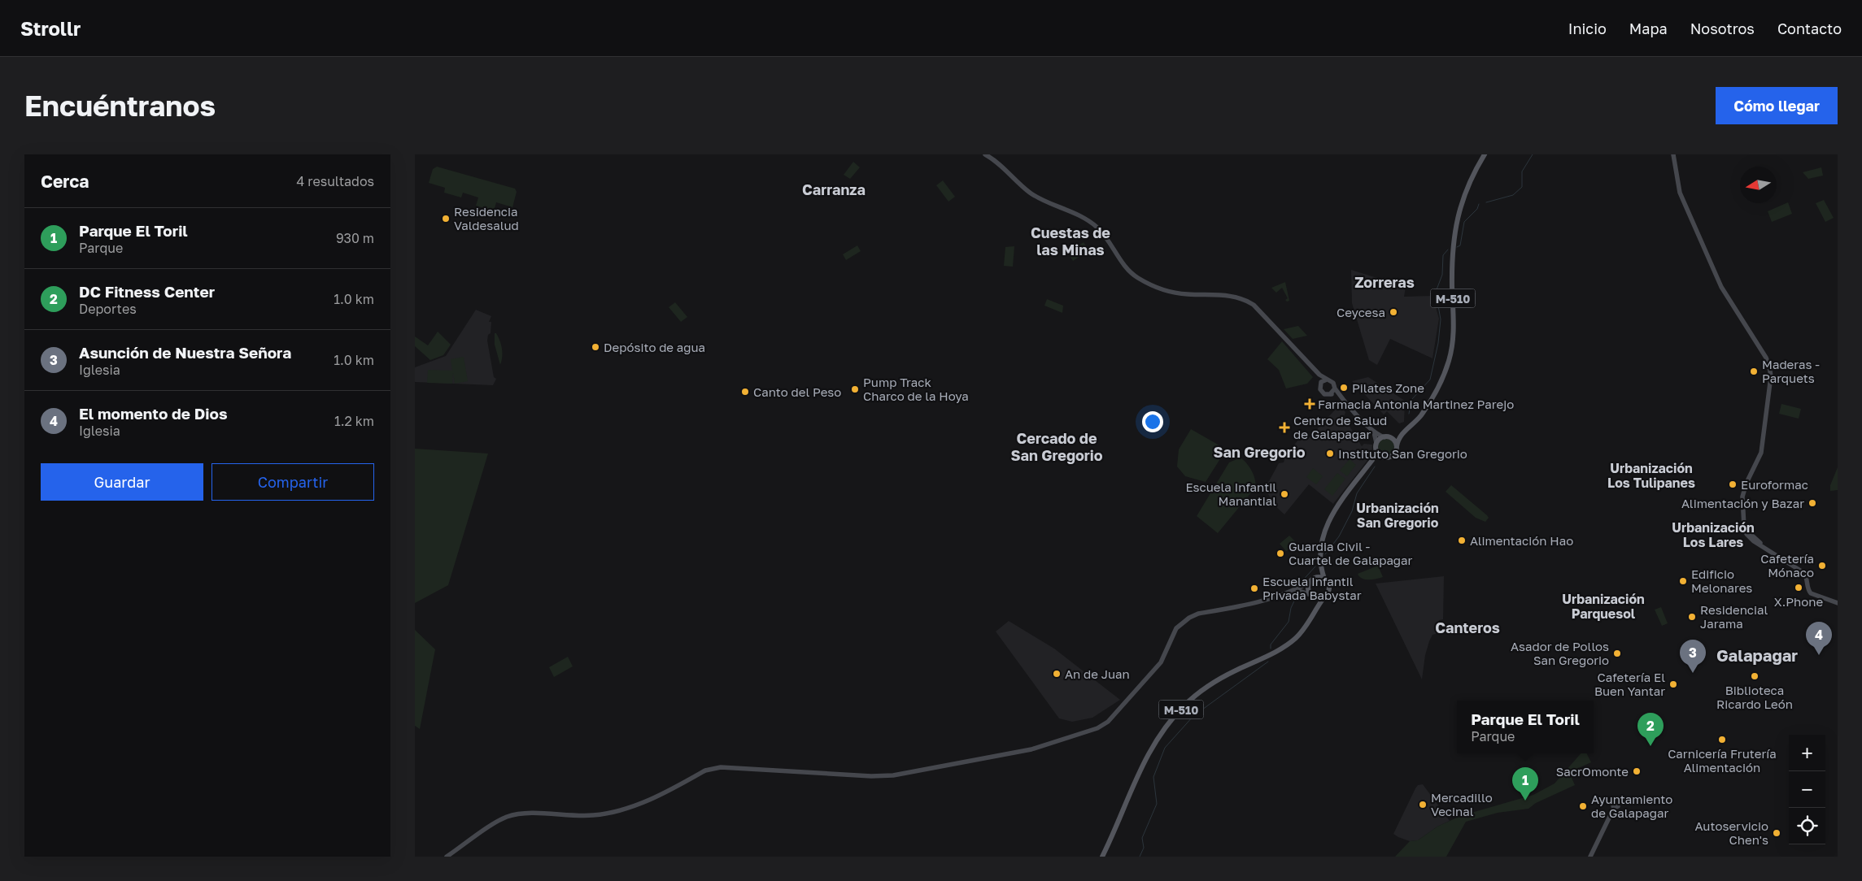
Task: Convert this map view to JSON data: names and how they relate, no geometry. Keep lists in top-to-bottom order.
{
  "streets": {
    "main road": ["M-510"]
  },
  "districts": [
    "Carranza",
    "Cuestas de las Minas",
    "Zorreras",
    "Cercado de San Gregorio",
    "San Gregorio",
    "Urbanización Los Tulipanes",
    "Urbanización San Gregorio",
    "Urbanización Los Lares",
    "Urbanización Parquesol",
    "Canteros",
    "Galapagar"
  ],
  "places": {
    "other": [
      "Residencia Valdesalud",
      "Ceycesa",
      "Depósito de agua",
      "Maderas - Parquets",
      "Pilates Zone",
      "Pump Track Charco de la Hoya",
      "Canto del Peso",
      "Instituto San Gregorio",
      "Euroformac",
      "Escuela Infantil Manantial",
      "Alimentación y Bazar",
      "Alimentación Hao",
      "Guardia Civil - Cuartel de Galapagar",
      "Cafetería Mónaco",
      "Edificio Melonares",
      "X.Phone",
      "Escuela Infantil Privada Babystar",
      "Residencial Jarama",
      "Asador de Pollos San Gregorio",
      "An de Juan",
      "Biblioteca Ricardo León",
      "Cafetería El Buen Yantar",
      "Carnicería Frutería Alimentación",
      "SacrOmonte",
      "Mercadillo Vecinal",
      "Ayuntamiento de Galapagar",
      "Autoservicio Chen's"
    ],
    "health": ["Farmacia Antonia Martinez Parejo", "Centro de Salud de Galapagar"]
  },
  "north": "left",
  "page": {
    "header": "Strollr",
    "nav": [
      "Inicio",
      "Mapa",
      "Nosotros",
      "Contacto"
    ],
    "buttons": [
      "Cómo llegar",
      ["Guardar", "Compartir"]
    ],
    "title": "Encuéntranos",
    "heading": ["Cerca", "4 resultados"],
    "list": [
      {
        "mark": "1",
        "name": "Parque El Toril",
        "note": "Parque",
        "value": "930 m"
      },
      {
        "mark": "2",
        "name": "DC Fitness Center",
        "note": "Deportes",
        "value": "1.0 km"
      },
      {
        "mark": "3",
        "name": "Asunción de Nuestra Señora",
        "note": "Iglesia",
        "value": "1.0 km"
      },
      {
        "mark": "4",
        "name": "El momento de Dios",
        "note": "Iglesia",
        "value": "1.2 km"
      }
    ],
    "pins": [
      "4",
      "3",
      "2",
      "1"
    ],
    "popup": ["Parque El Toril", "Parque"],
    "map_buttons": ["+", "−"]
  }
}
